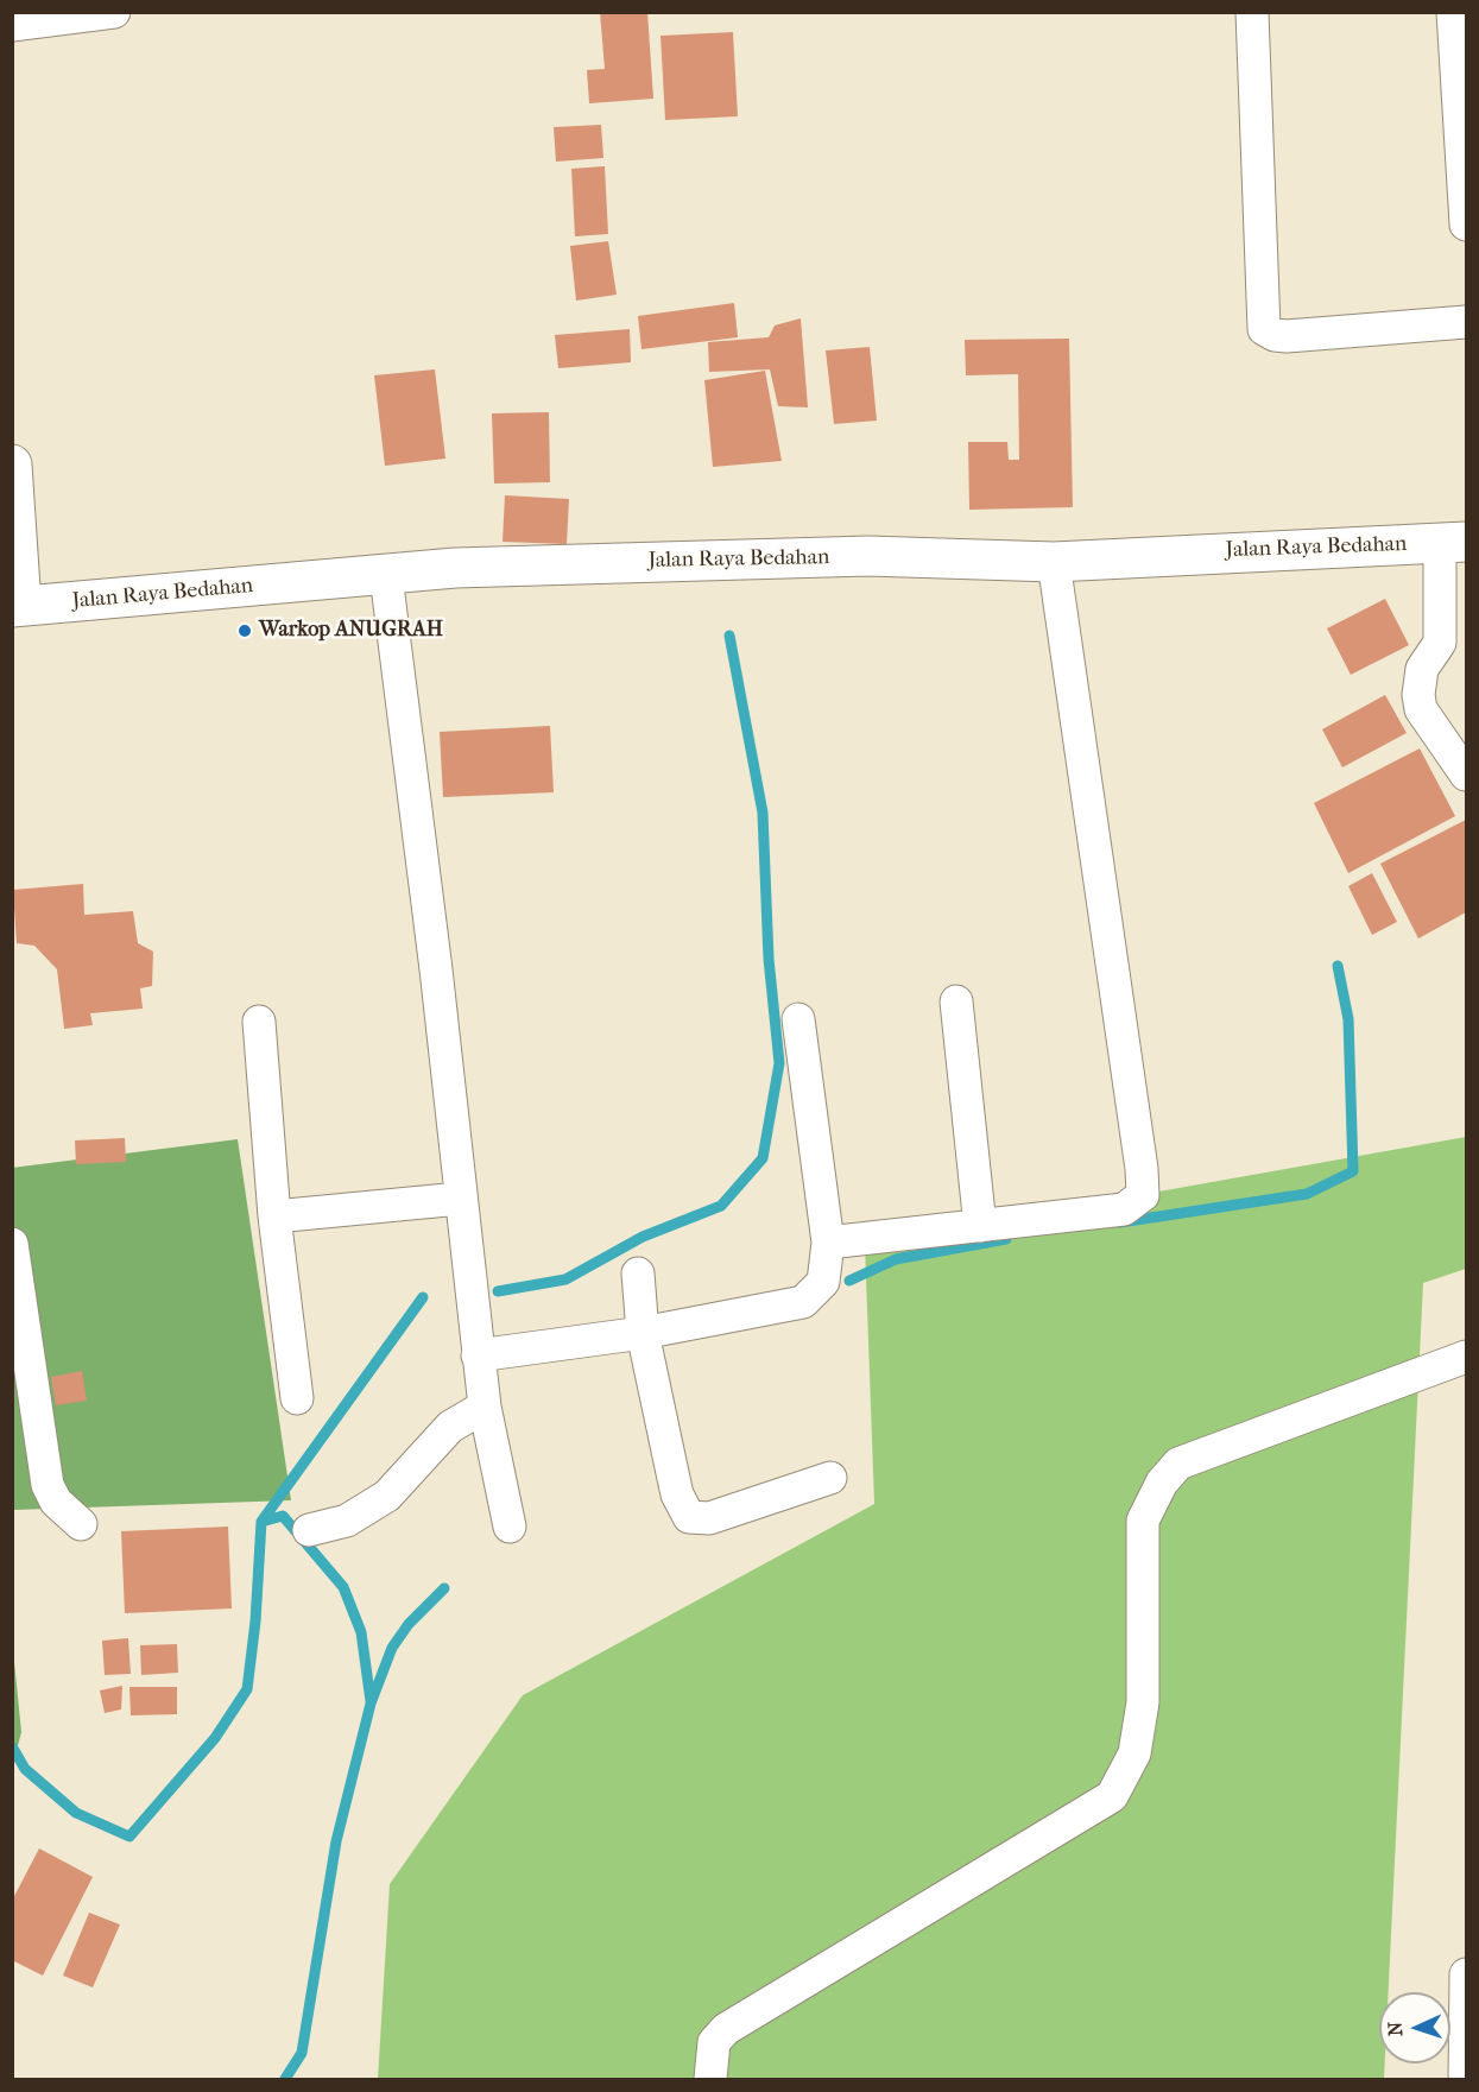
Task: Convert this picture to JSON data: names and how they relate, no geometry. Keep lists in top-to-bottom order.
{
  "streets": {
    "street": ["Jalan Raya Bedahan"]
  },
  "places": ["Warkop ANUGRAH"],
  "north": "left"
}
